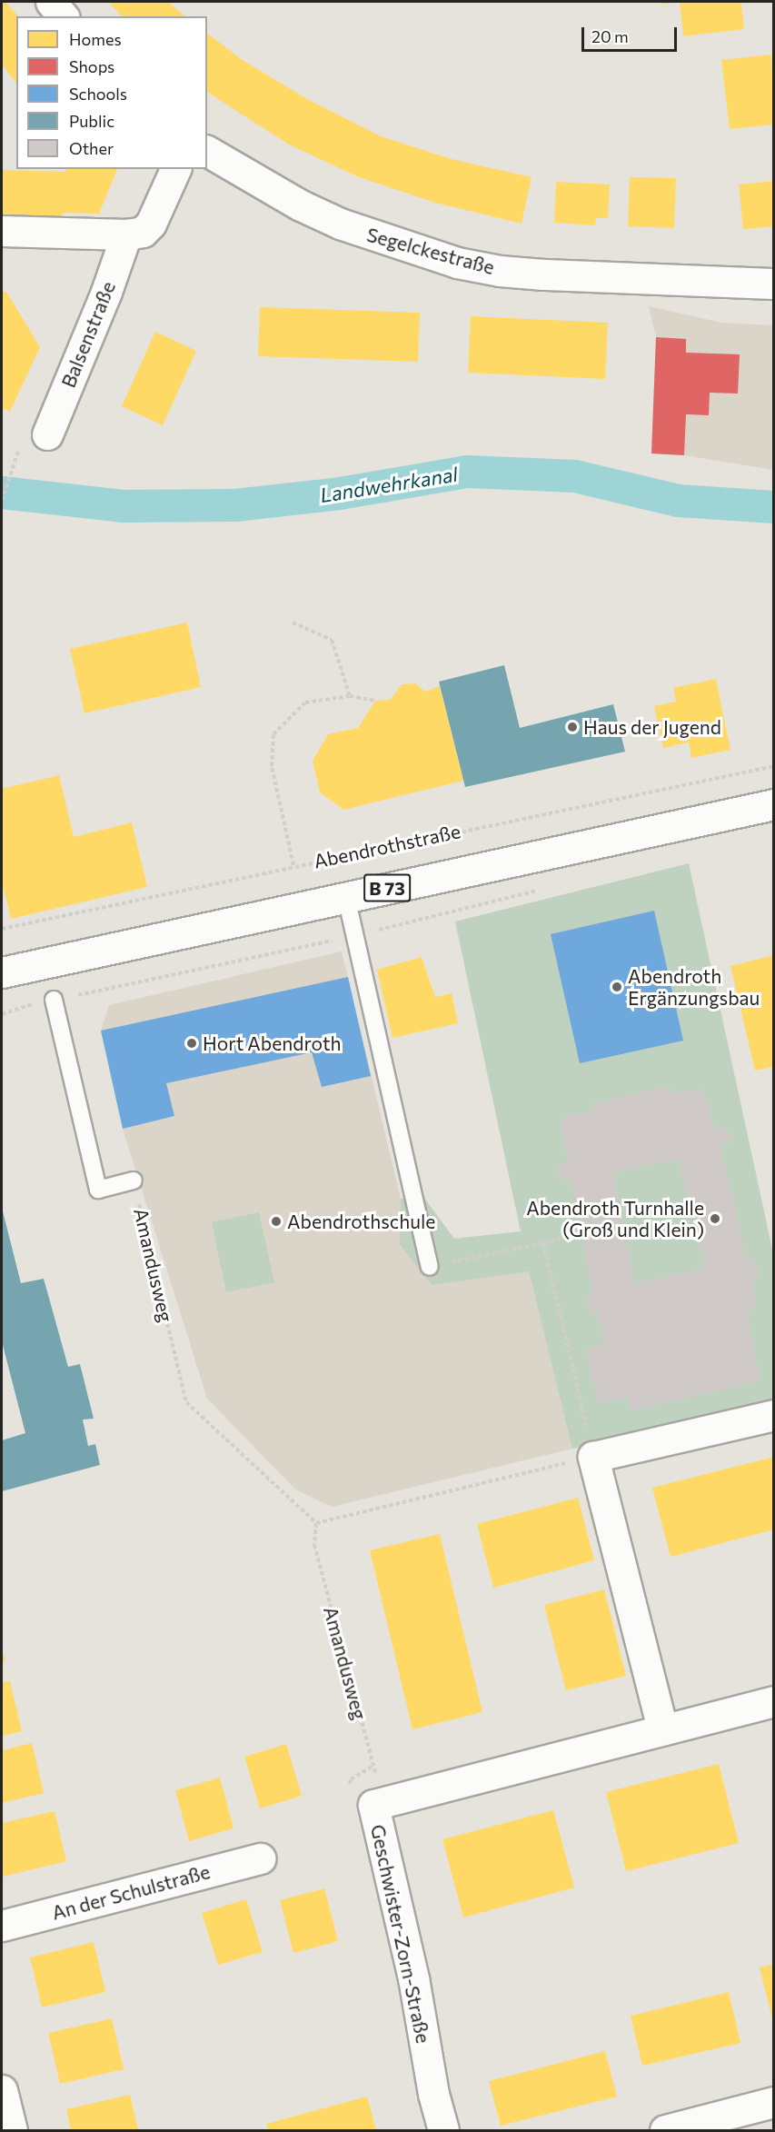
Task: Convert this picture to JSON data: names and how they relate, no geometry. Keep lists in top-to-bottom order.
{
  "streets": {
    "street": [
      "Segelckestraße",
      "Balsenstraße",
      "B 73",
      "An der Schulstraße",
      "Geschwister-Zorn-Straße"
    ],
    "lane": ["Amandusweg"],
    "path": ["Abendrothstraße"]
  },
  "crossings": [
    ["Amandusweg", "Geschwister-Zorn-Straße"]
  ],
  "water": ["Landwehrkanal"],
  "places": [
    "Haus der Jugend",
    "Abendroth Ergänzungsbau",
    "Hort Abendroth",
    "Abendroth Turnhalle (Groß und Klein)",
    "Abendrothschule"
  ],
  "legend": [
    "Homes",
    "Shops",
    "Schools",
    "Public",
    "Other"
  ],
  "scale_bar": "20 m"
}
